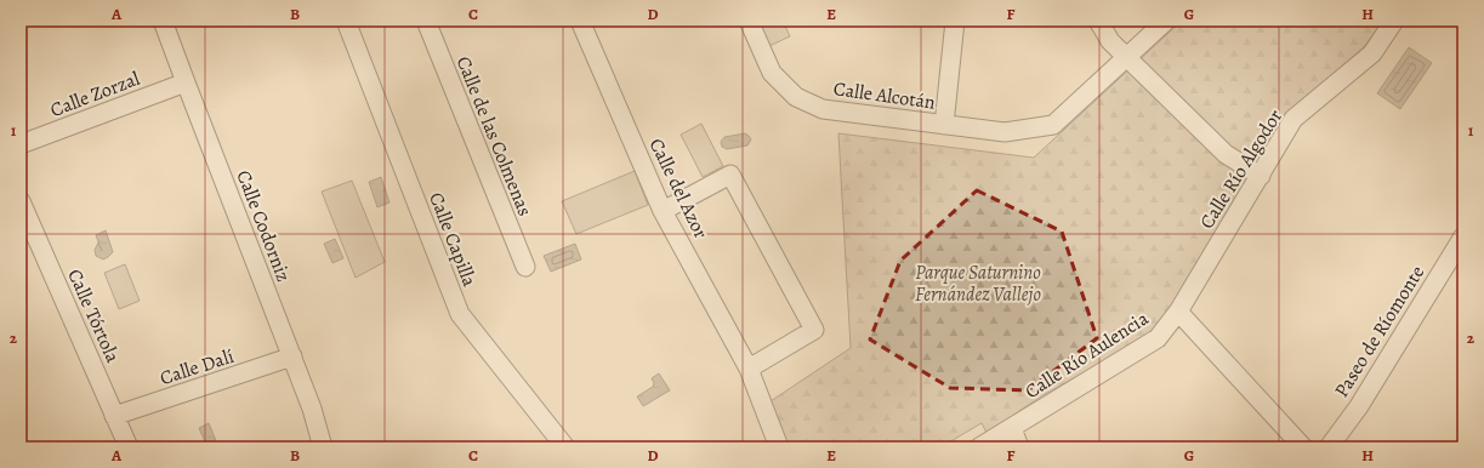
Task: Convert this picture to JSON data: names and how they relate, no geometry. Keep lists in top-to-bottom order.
{
  "streets": {
    "street": [
      "Calle Zorzal",
      "Calle Alcotán",
      "Calle de las Colmenas",
      "Calle Río Algodor",
      "Calle del Azor",
      "Calle Codorniz",
      "Calle Capilla",
      "Calle Tórtola",
      "Paseo de Ríomonte",
      "Calle Río Aulencia",
      "Calle Dalí"
    ]
  },
  "crossings": [
    ["Calle Zorzal", "Calle Codorniz"],
    ["Calle Río Algodor", "Calle Río Aulencia"],
    ["Calle Codorniz", "Calle Dalí"],
    ["Calle Tórtola", "Calle Dalí"]
  ],
  "parks": ["Parque Saturnino Fernández Vallejo"],
  "grid": {
    "columns": [
      "A",
      "B",
      "C",
      "D",
      "E",
      "F",
      "G",
      "H"
    ],
    "rows": ["1", "2"]
  }
}
